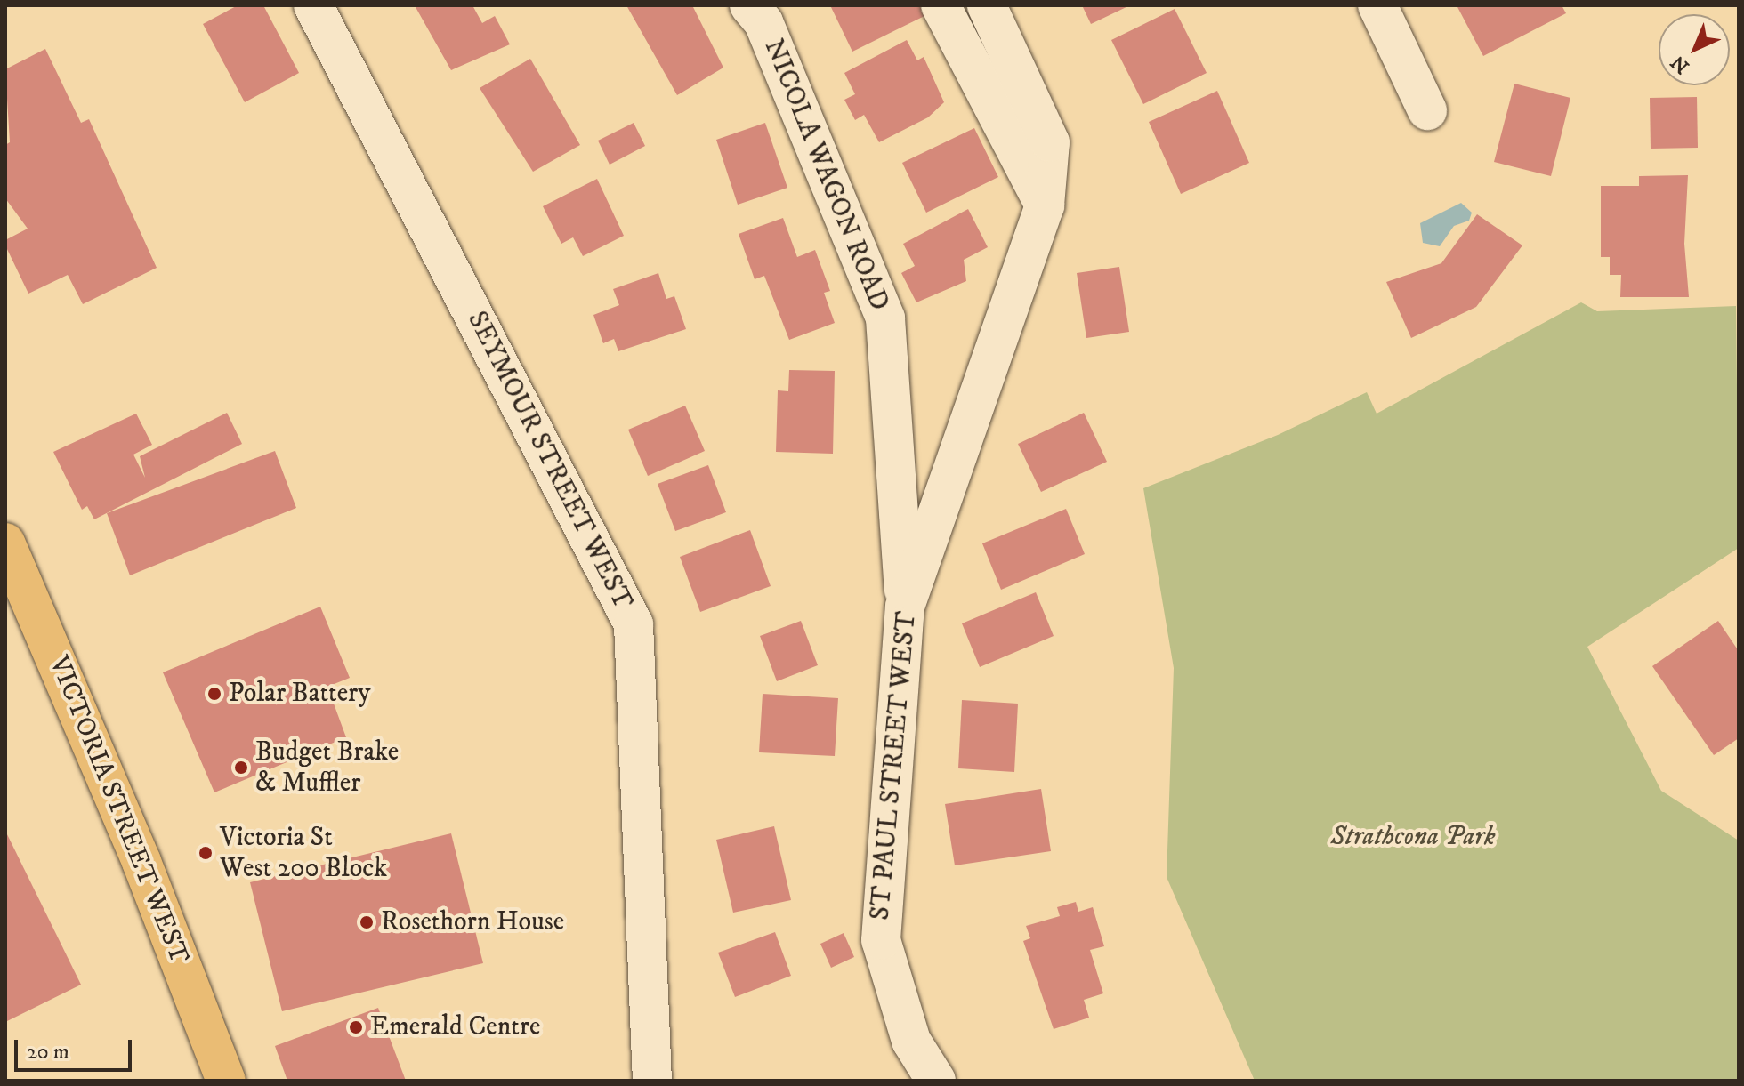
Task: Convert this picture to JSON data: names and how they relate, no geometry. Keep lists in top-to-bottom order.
{
  "streets": {
    "main road": ["VICTORIA STREET WEST"],
    "street": ["NICOLA WAGON ROAD", "SEYMOUR STREET WEST", "ST PAUL STREET WEST"]
  },
  "crossings": [
    ["NICOLA WAGON ROAD", "ST PAUL STREET WEST"]
  ],
  "parks": ["Strathcona Park"],
  "places": [
    "Polar Battery",
    "Budget Brake & Muffler",
    "Victoria St West 200 Block",
    "Rosethorn House",
    "Emerald Centre"
  ],
  "scale_bar": "20 m",
  "north": "bottom left"
}
